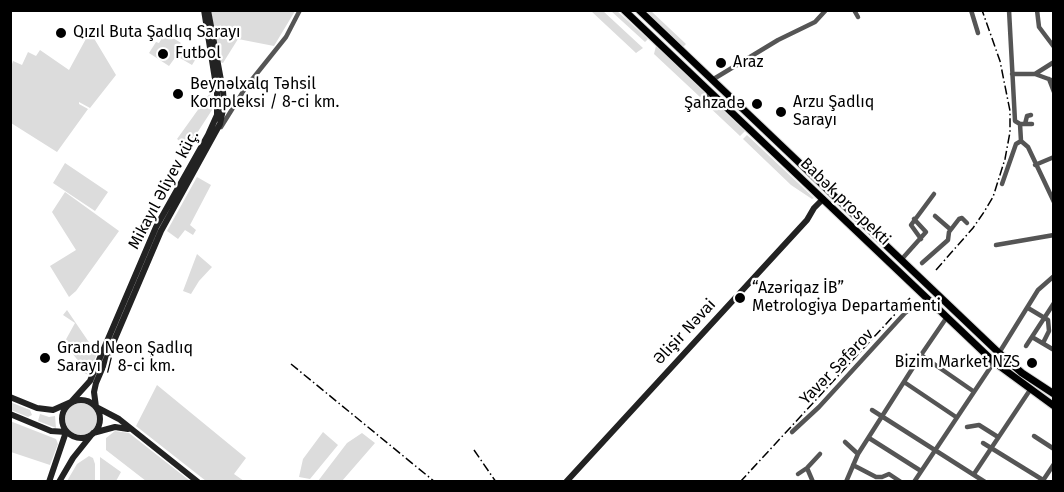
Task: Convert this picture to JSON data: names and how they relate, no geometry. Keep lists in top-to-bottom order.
{
  "streets": {
    "main road": ["Mikayıl Əliyev küç.", "Babək prospekti", "Əlişir Nəvai"],
    "street": ["Yavər Səfərov"]
  },
  "crossings": [
    ["Babək prospekti", "Əlişir Nəvai"],
    ["Babək prospekti", "Yavər Səfərov"]
  ],
  "places": [
    "Qızıl Buta Şadlıq Sarayı",
    "Futbol",
    "Araz",
    "Beynəlxalq Təhsil Kompleksi / 8-ci km.",
    "Şahzadə",
    "Arzu Şadlıq Sarayı",
    "“Azəriqaz İB” Metrologiya Departamenti",
    "Grand Neon Şadlıq Sarayı / 8-ci km.",
    "Bizim Market NZS"
  ]
}
